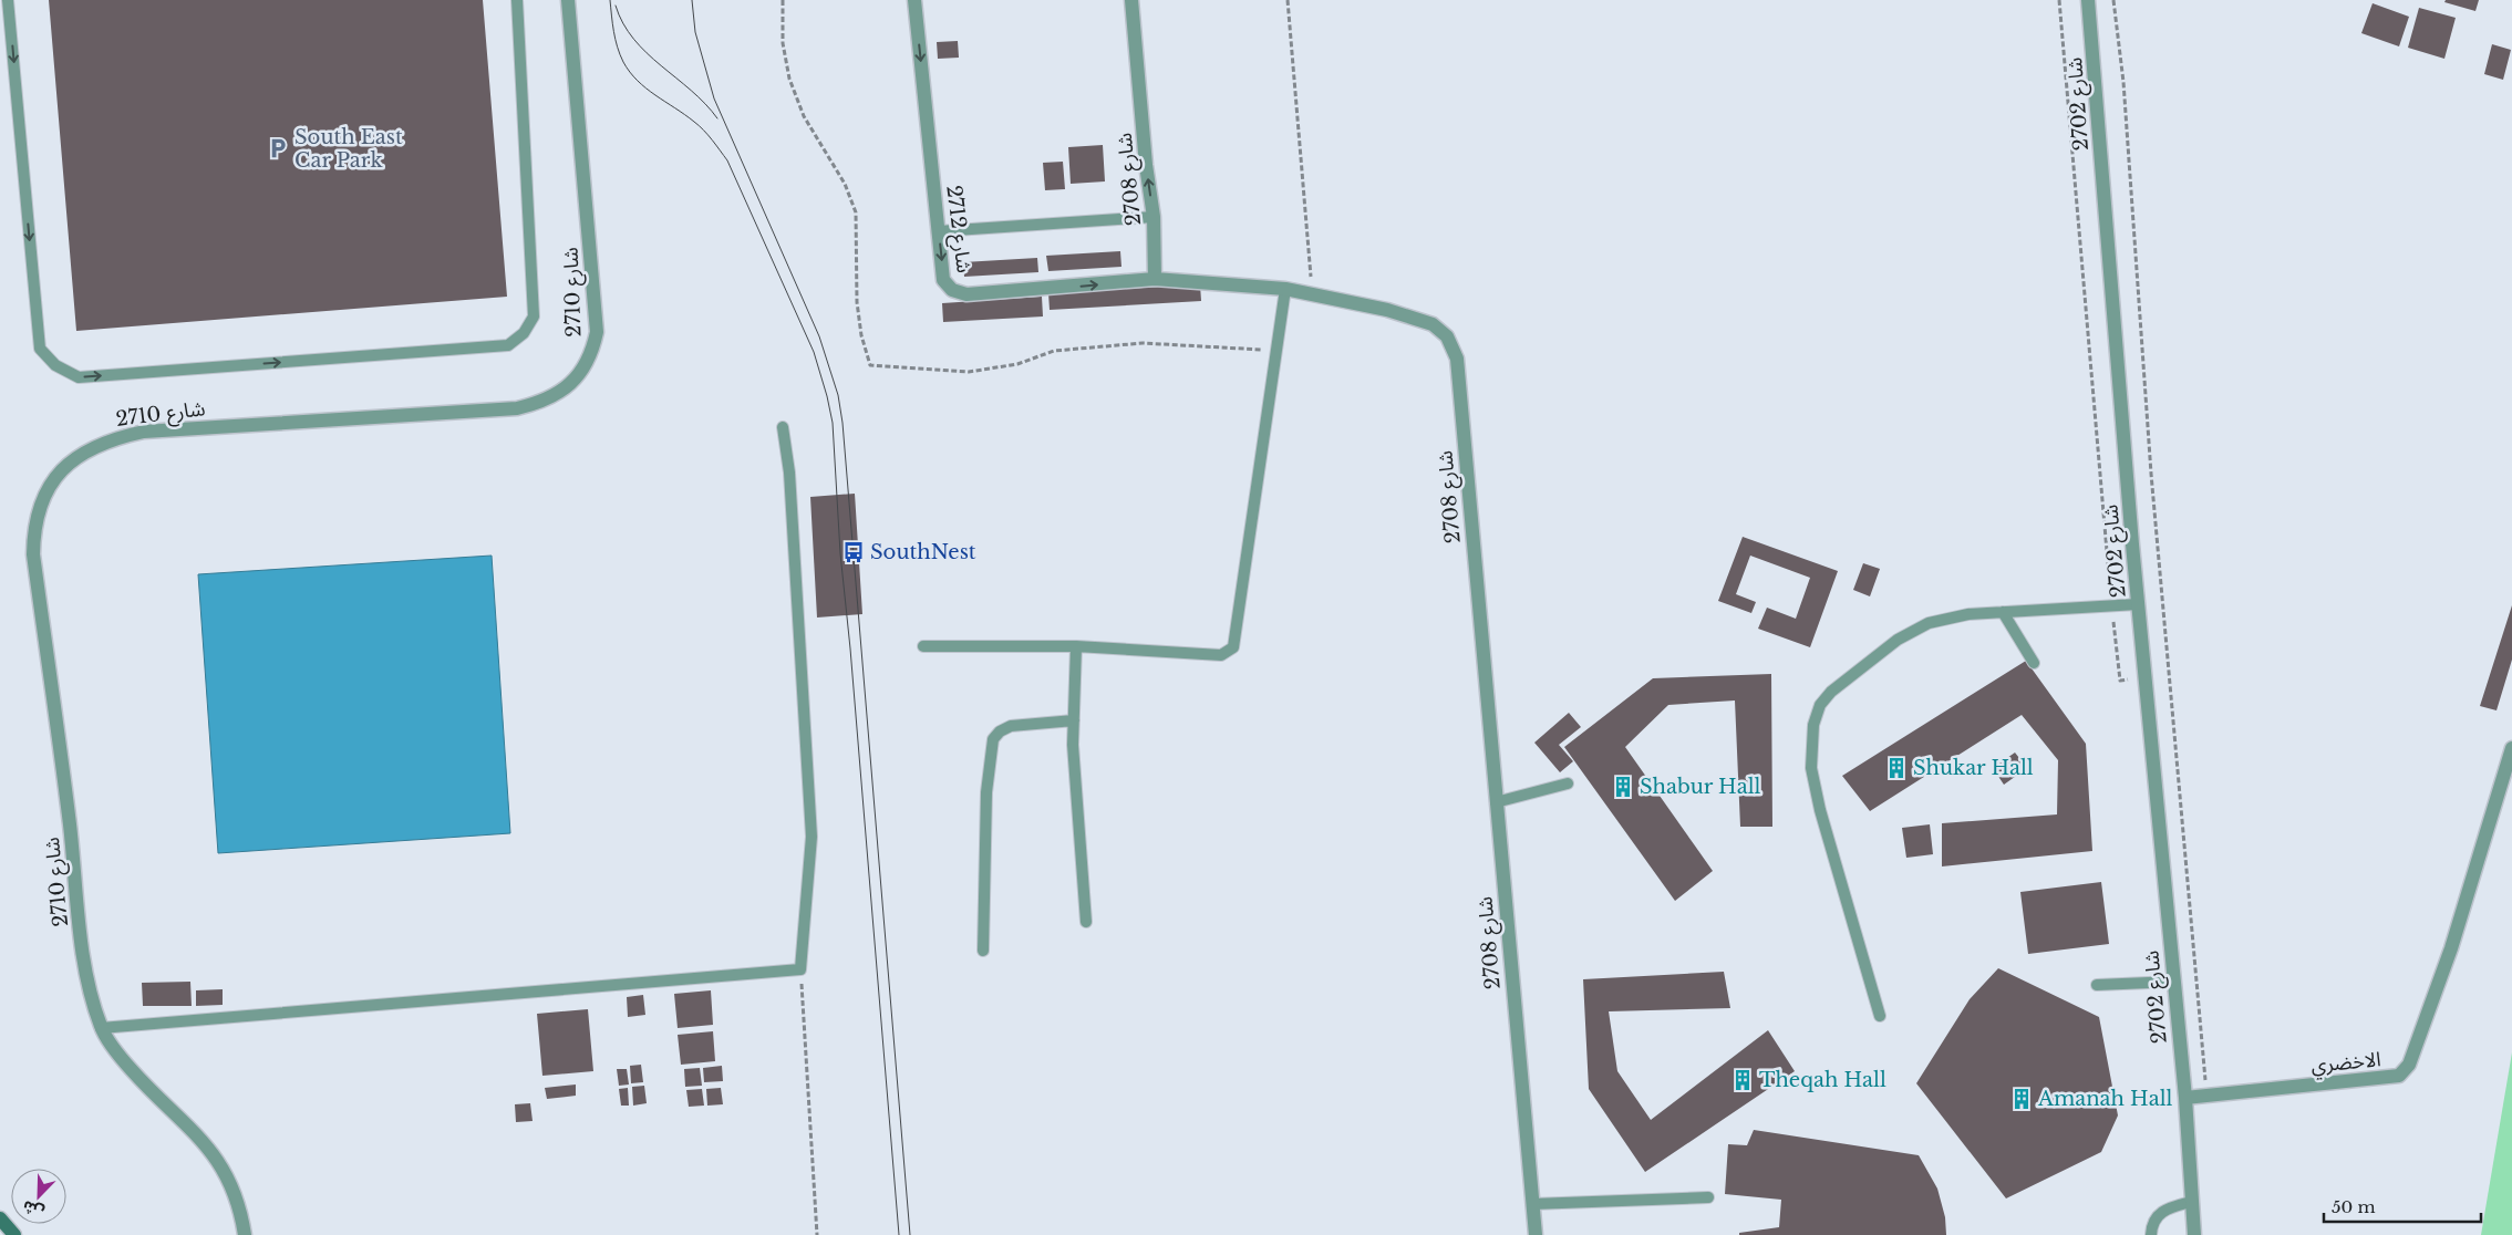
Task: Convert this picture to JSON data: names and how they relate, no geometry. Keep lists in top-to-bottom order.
{
  "streets": {
    "street": [
      "شارع 2702",
      "شارع 2708",
      "شارع 2712",
      "شارع 2710",
      "الاخضري"
    ]
  },
  "crossings": [
    ["شارع 2702", "الاخضري"],
    ["شارع 2708", "شارع 2712"]
  ],
  "places": {
    "parking": ["South East Car Park"],
    "bus stop": ["SouthNest"],
    "building": [
      "Shukar Hall",
      "Shabur Hall",
      "Theqah Hall",
      "Amanah Hall"
    ]
  },
  "scale_bar": "50 m",
  "north": "bottom left"
}
